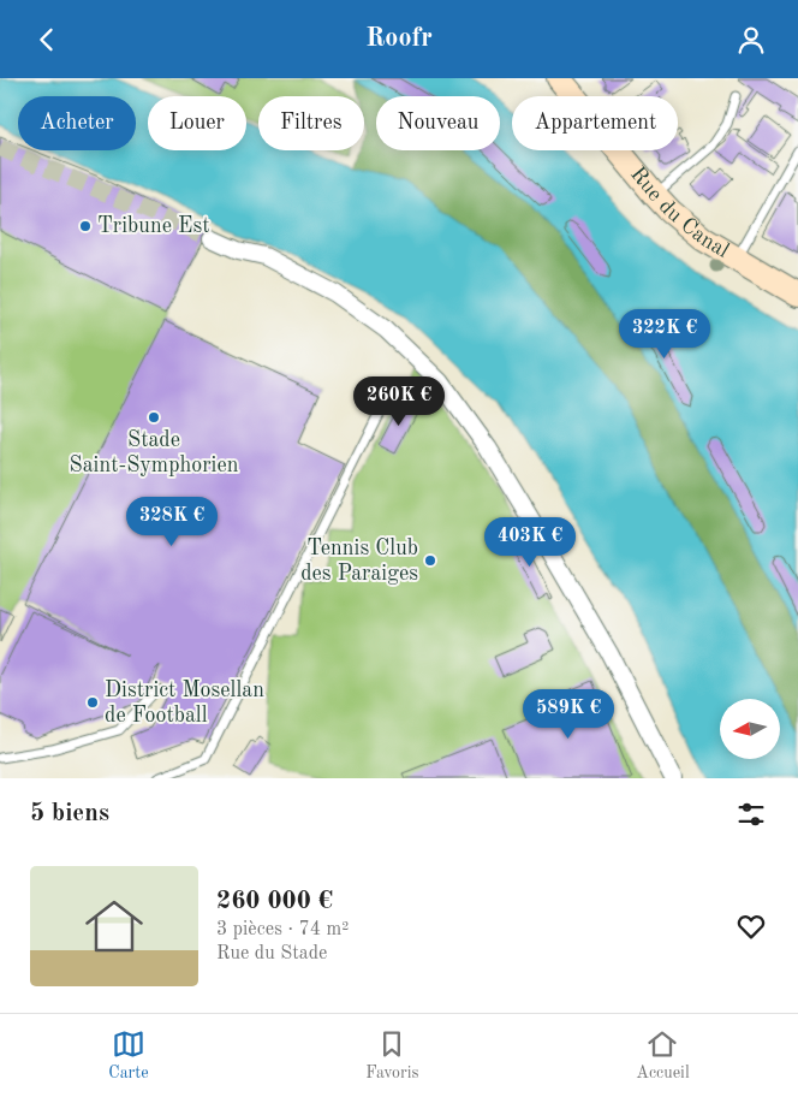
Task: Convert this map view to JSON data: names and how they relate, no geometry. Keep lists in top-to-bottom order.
{
  "streets": {
    "street": ["Rue du Canal"]
  },
  "places": [
    "Tribune Est",
    "Stade Saint-Symphorien",
    "Tennis Club des Paraiges",
    "District Mosellan de Football"
  ],
  "north": "left",
  "page": {
    "header": "Roofr",
    "chip": [
      "Acheter",
      "Louer",
      "Filtres",
      "Nouveau",
      "Appartement"
    ],
    "price": [
      "322K €",
      "260K €",
      "328K €",
      "403K €",
      "589K €"
    ],
    "heading": "5 biens",
    "list": [
      {
        "name": "260 000 €",
        "note": "3 pièces · 74 m² · Rue du Stade"
      }
    ],
    "tabs": ["Carte", "Favoris", "Accueil"]
  }
}
